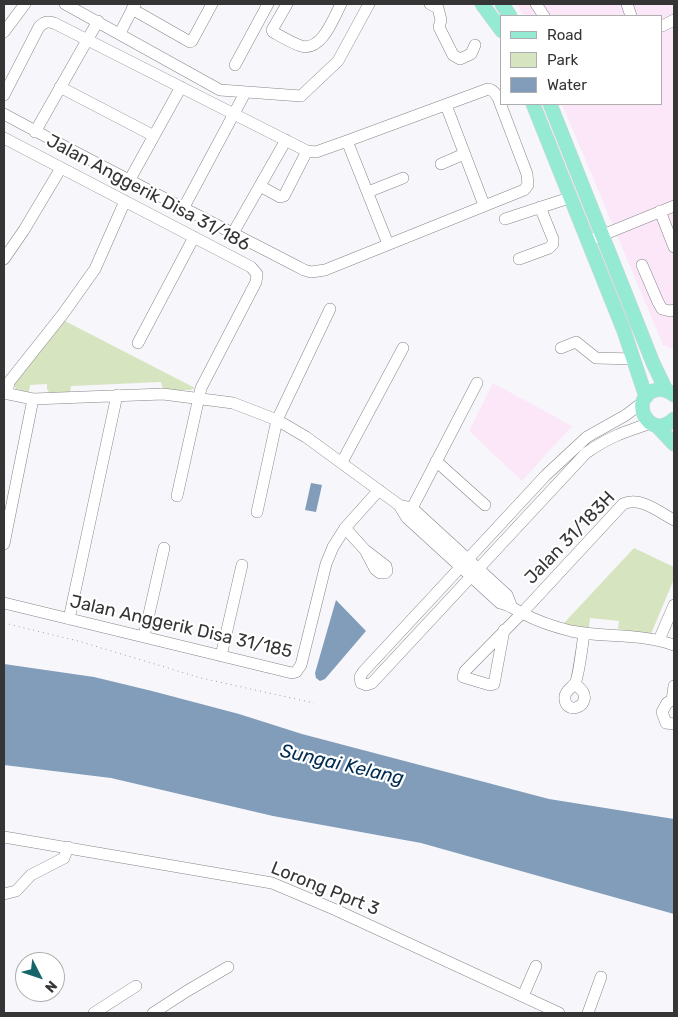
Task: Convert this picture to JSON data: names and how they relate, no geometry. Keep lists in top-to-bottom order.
{
  "streets": {
    "street": [
      "Jalan Anggerik Disa 31/186",
      "Jalan 31/183H",
      "Jalan Anggerik Disa 31/185",
      "Lorong Pprt 3"
    ]
  },
  "water": ["Sungai Kelang"],
  "legend": ["Road", "Park", "Water"],
  "north": "bottom right"
}
